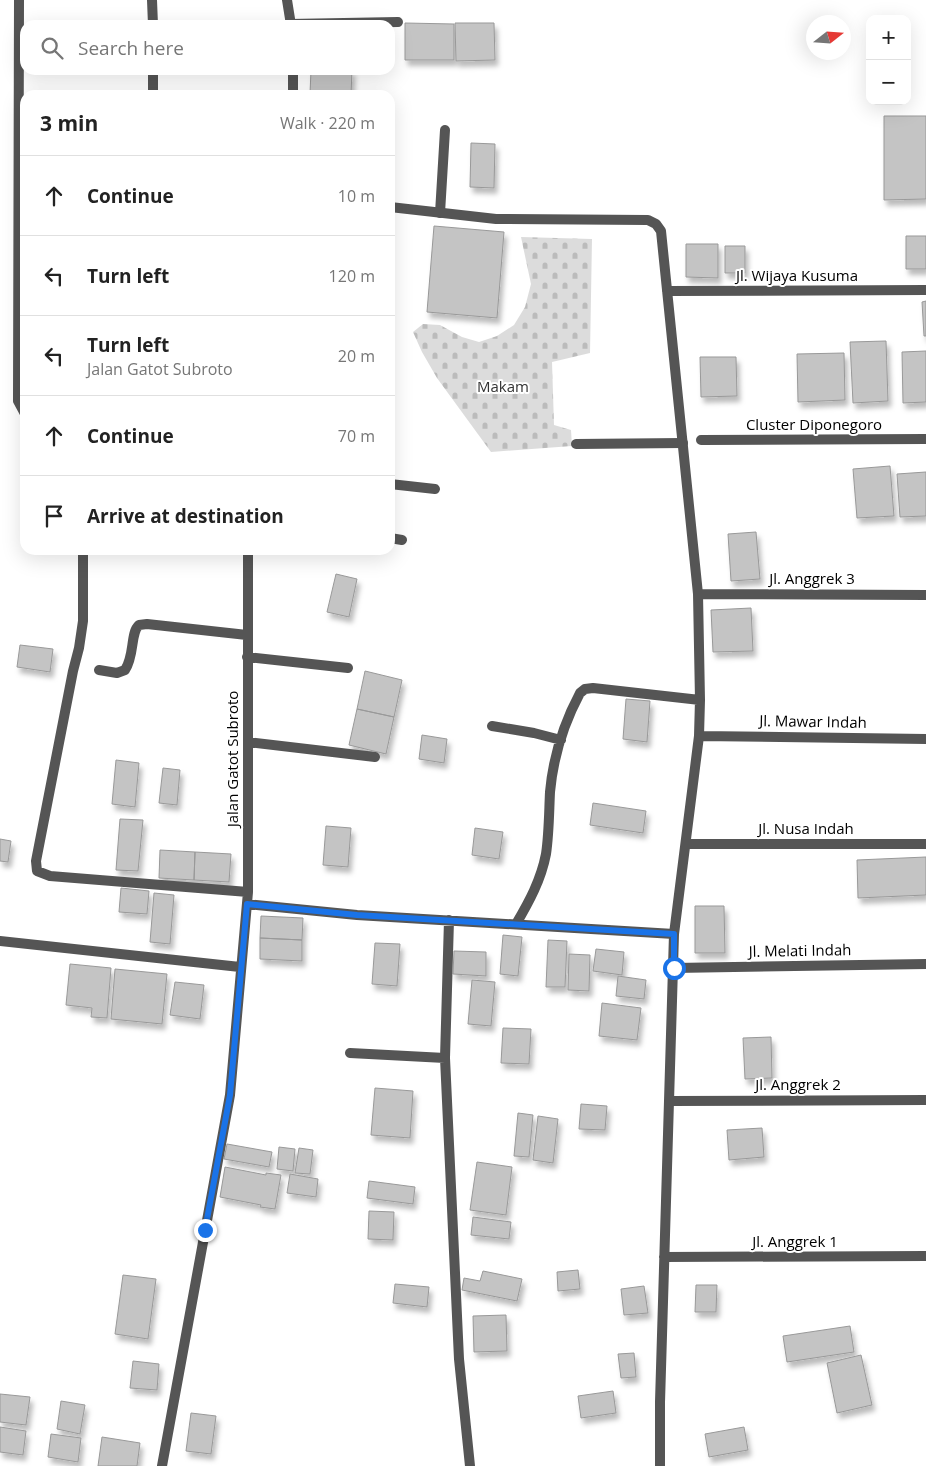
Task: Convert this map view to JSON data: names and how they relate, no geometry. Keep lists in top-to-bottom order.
{
  "streets": {
    "street": [
      "Jl. Wijaya Kusuma",
      "Cluster Diponegoro",
      "Jl. Anggrek 3",
      "Jl. Mawar Indah",
      "Jalan Gatot Subroto",
      "Jl. Nusa Indah",
      "Jl. Melati Indah",
      "Jl. Anggrek 2",
      "Jl. Anggrek 1"
    ]
  },
  "parks": ["Makam"],
  "north": "right",
  "page": {
    "map_buttons": ["+", "−"],
    "search": "Search here",
    "heading": ["3 min", "Walk · 220 m"],
    "list": [
      ["Continue", "10 m"],
      ["Turn left", "120 m"],
      ["Turn left", "Jalan Gatot Subroto", "20 m"],
      ["Continue", "70 m"],
      "Arrive at destination"
    ]
  }
}
